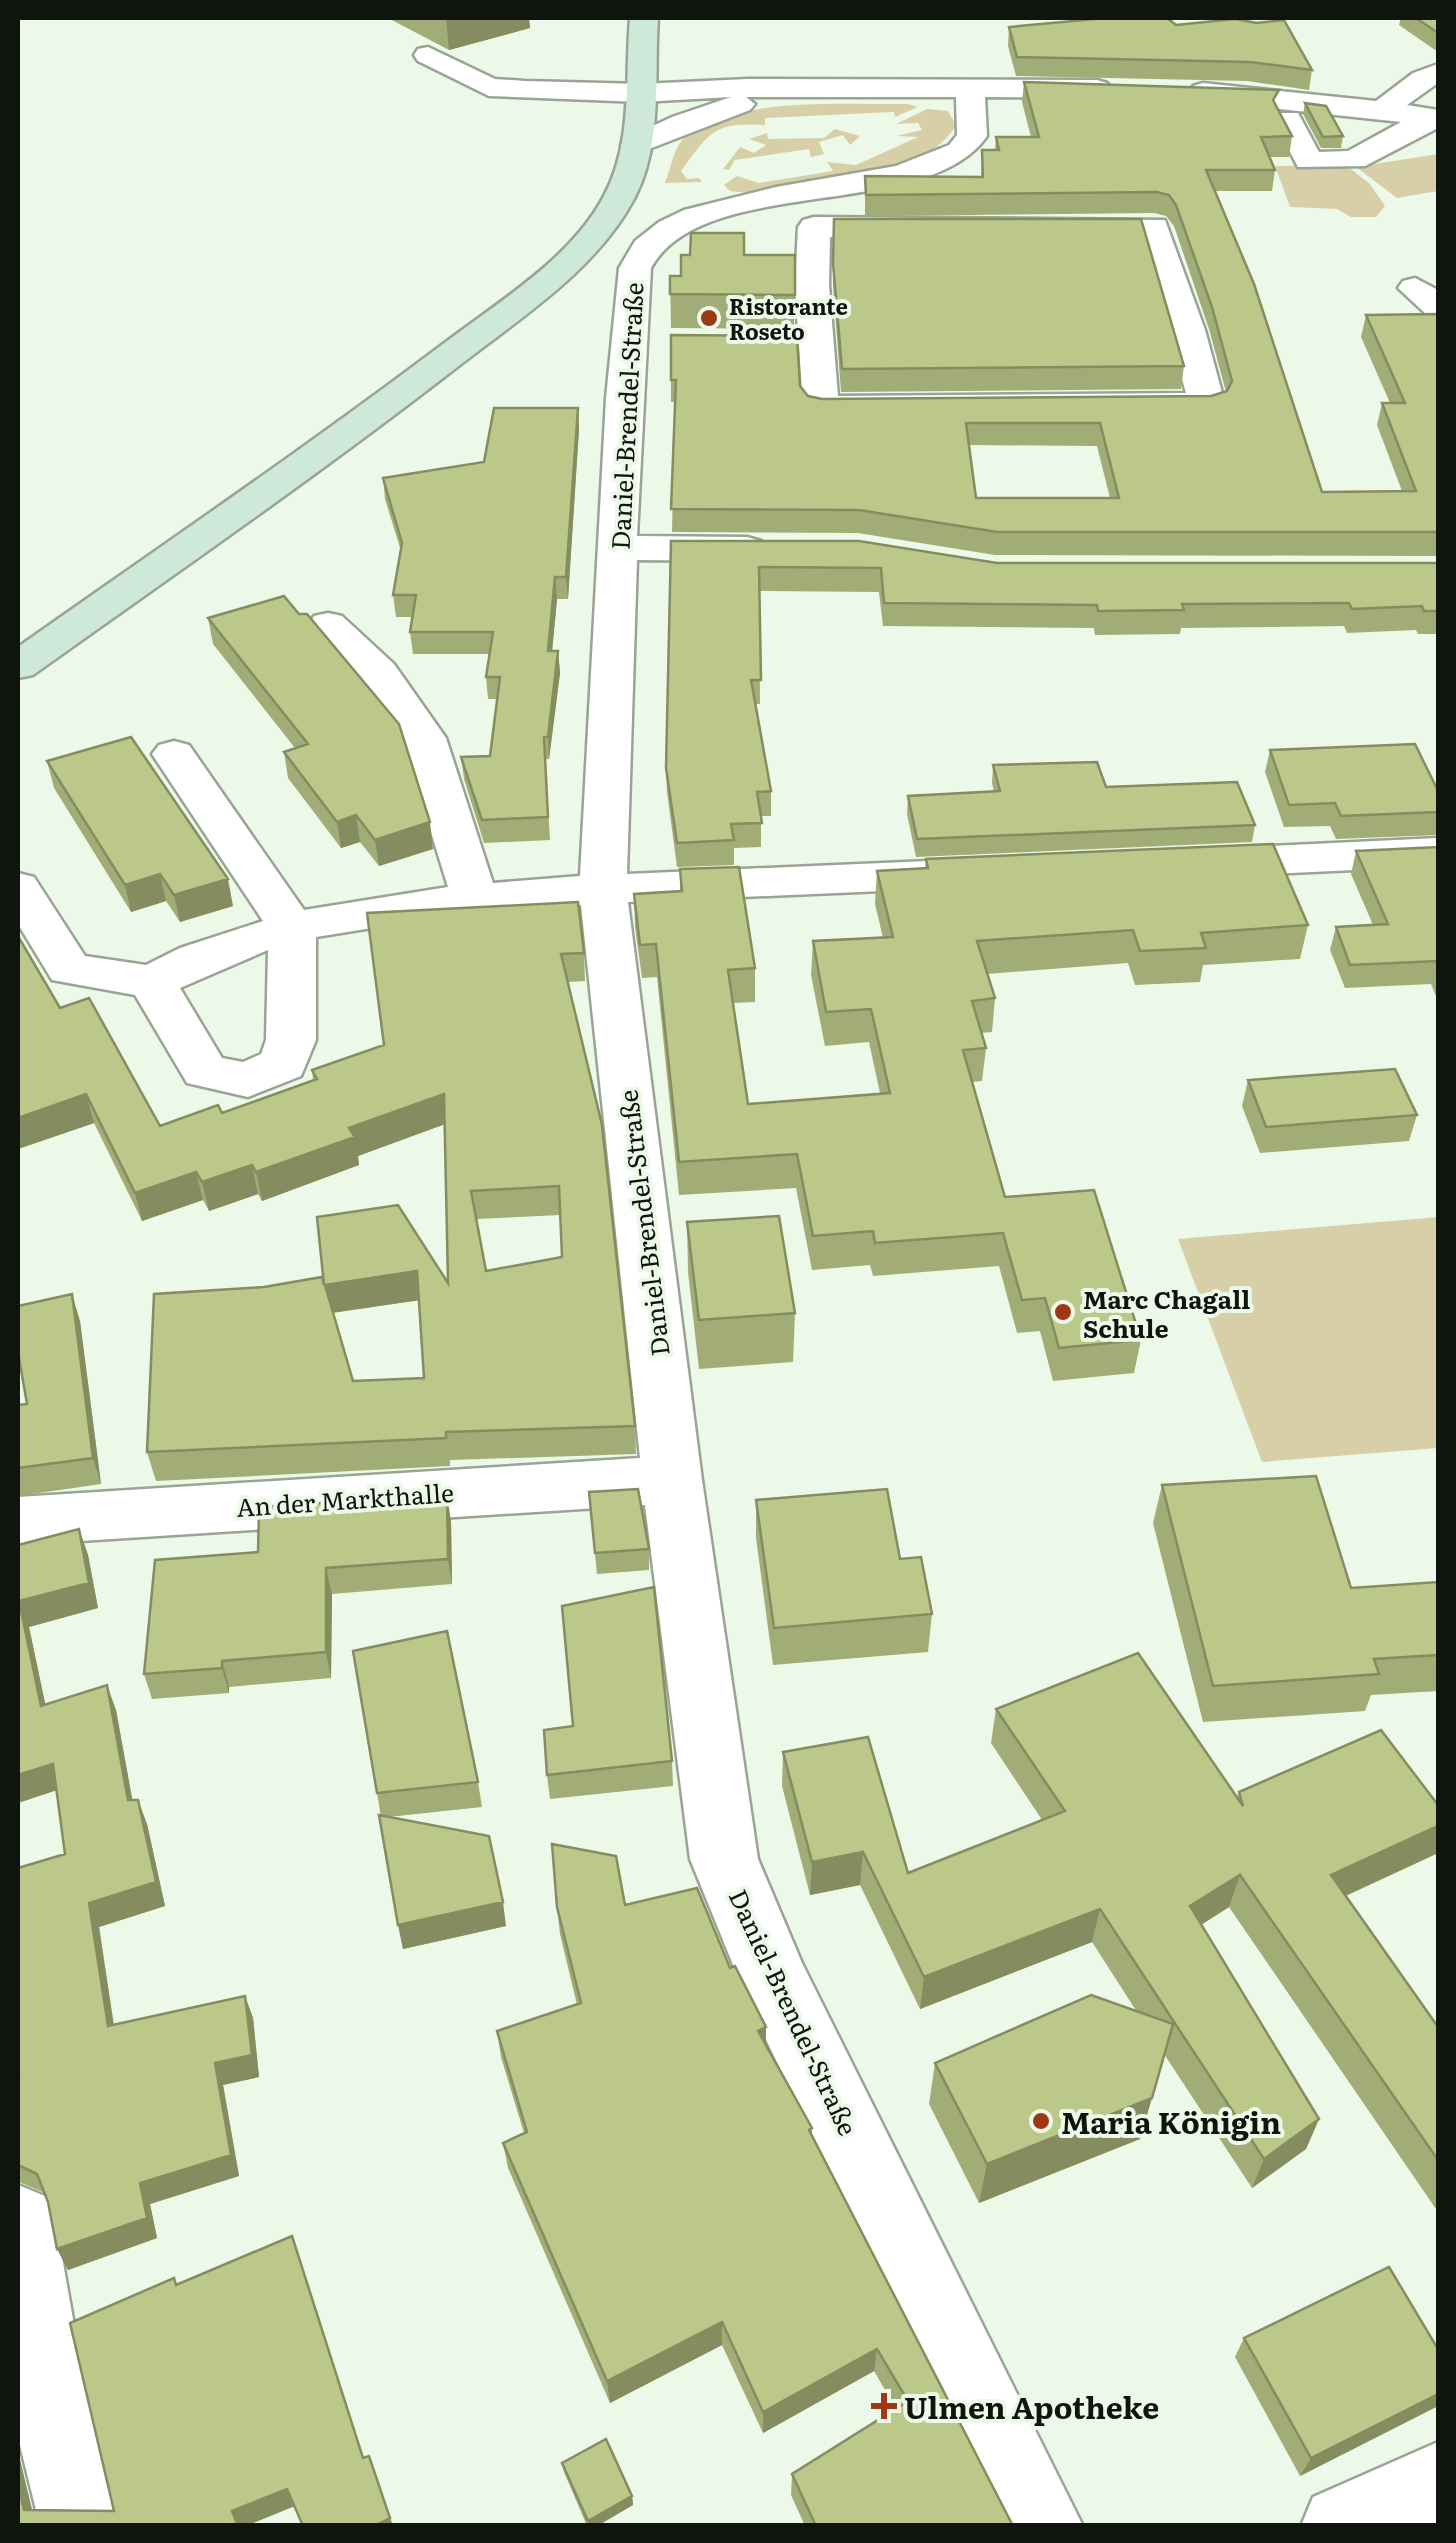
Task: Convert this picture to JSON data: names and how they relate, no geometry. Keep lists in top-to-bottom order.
{
  "streets": {
    "street": ["Daniel-Brendel-Straße", "An der Markthalle"]
  },
  "crossings": [
    ["Daniel-Brendel-Straße", "An der Markthalle"]
  ],
  "places": {
    "other": ["Ristorante Roseto", "Marc Chagall Schule", "Maria Königin"],
    "health": ["Ulmen Apotheke"]
  }
}
